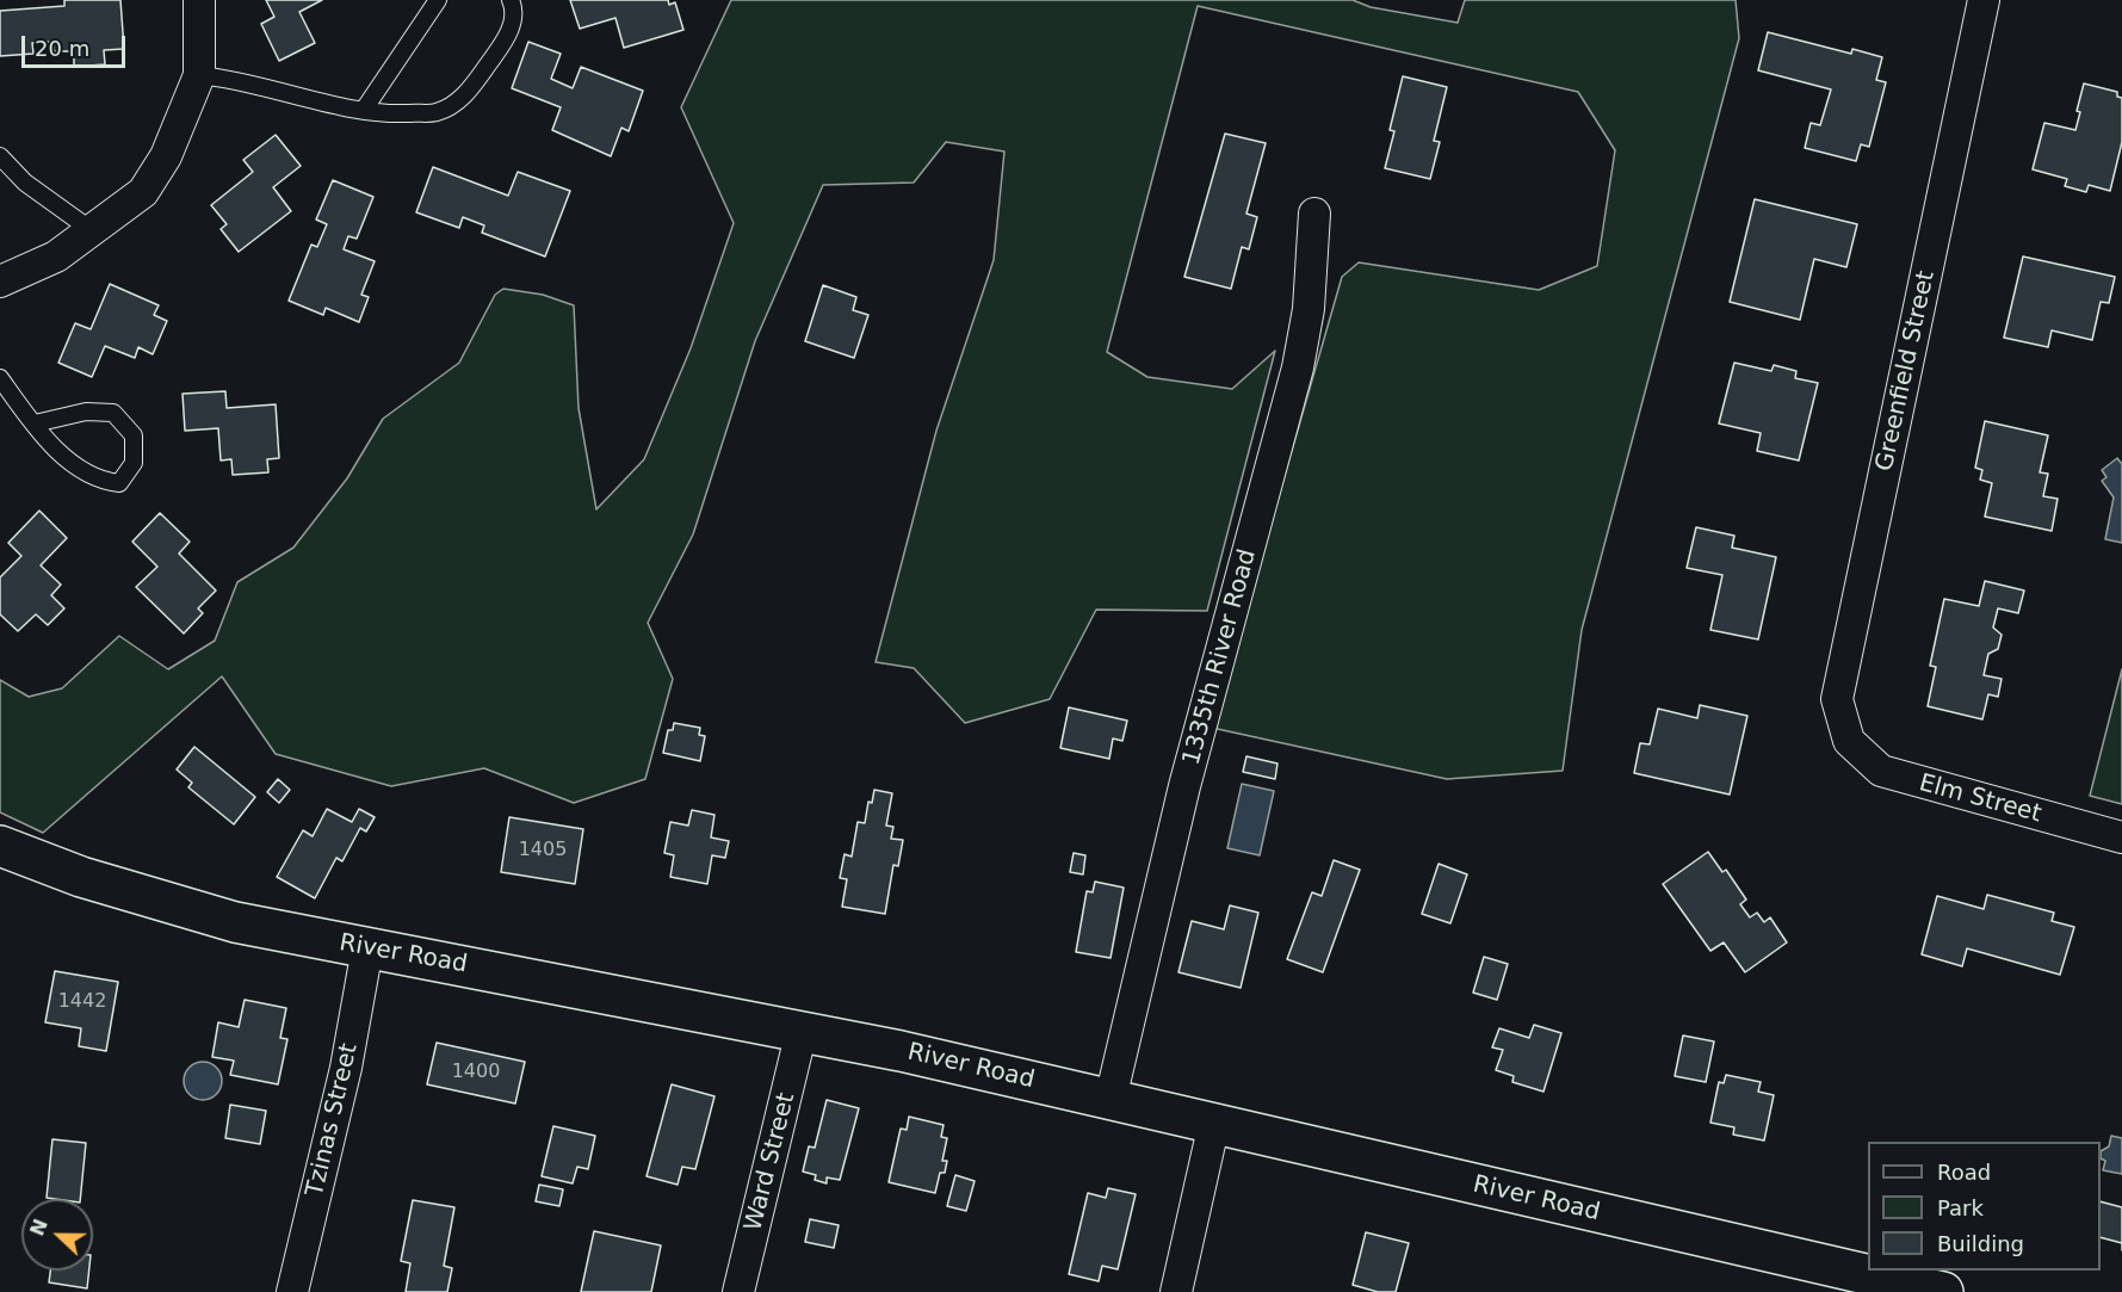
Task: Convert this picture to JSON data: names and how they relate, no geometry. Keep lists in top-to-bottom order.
{
  "streets": {
    "street": [
      "Greenfield Street",
      "1335th River Road",
      "Elm Street",
      "River Road",
      "Tzinas Street",
      "Ward Street"
    ]
  },
  "crossings": [
    ["Greenfield Street", "Elm Street"],
    ["1335th River Road", "River Road"],
    ["River Road", "Tzinas Street"],
    ["River Road", "Ward Street"]
  ],
  "house_numbers": ["1405", "1442", "1400"],
  "legend": ["Road", "Park", "Building"],
  "scale_bar": "20 m",
  "north": "left"
}
